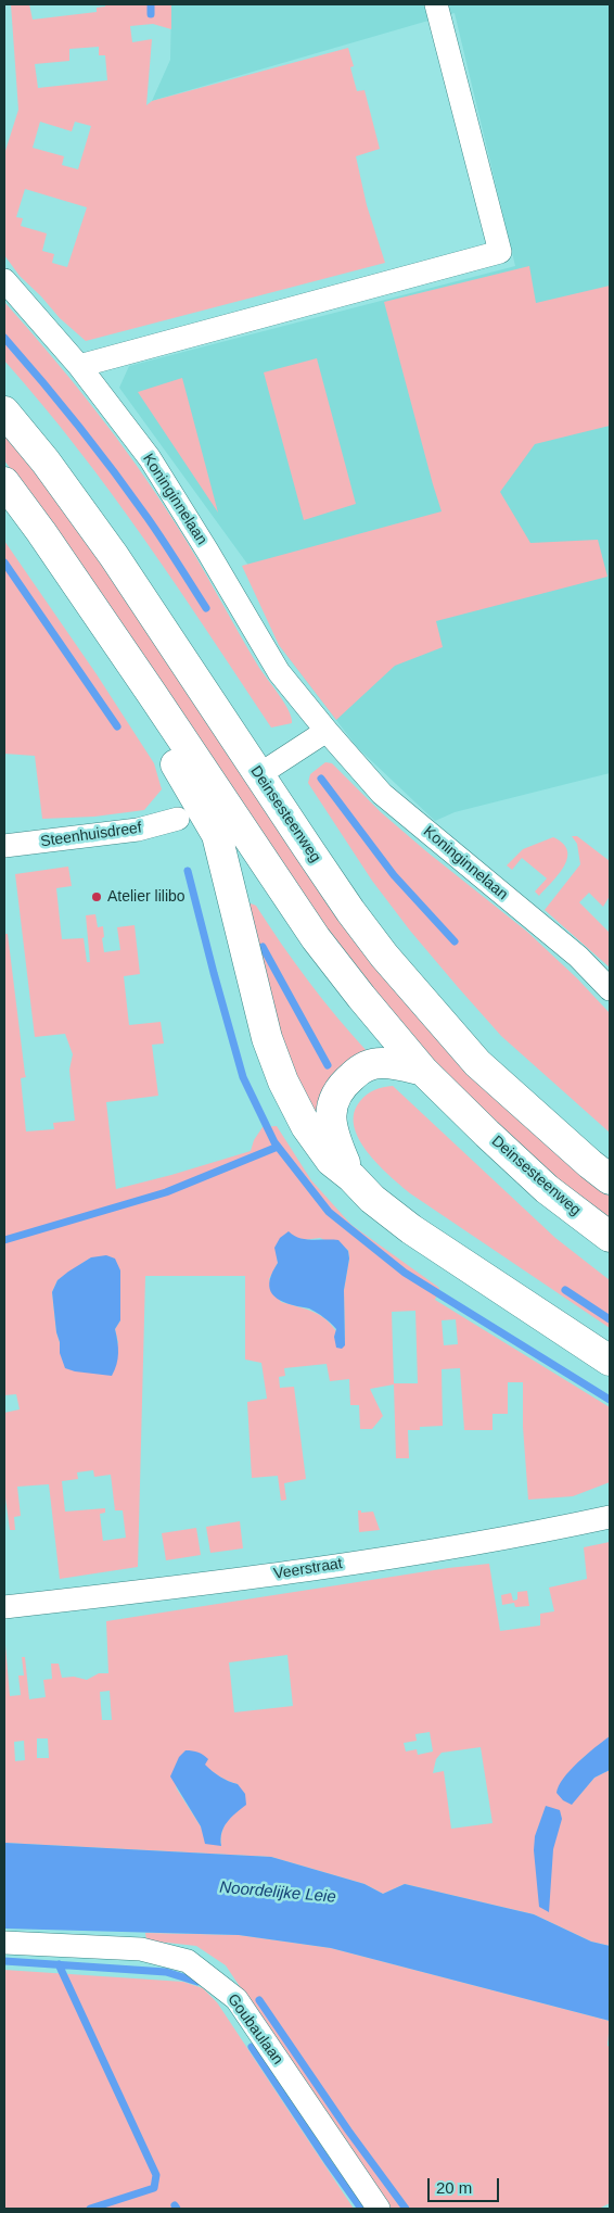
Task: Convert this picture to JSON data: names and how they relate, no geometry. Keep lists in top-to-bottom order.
{
  "streets": {
    "highway": ["Deinsesteenweg"],
    "street": [
      "Koninginnelaan",
      "Steenhuisdreef",
      "Veerstraat",
      "Goubaulaan"
    ]
  },
  "water": ["Noordelijke Leie"],
  "places": ["Atelier lilibo"],
  "scale_bar": "20 m"
}
